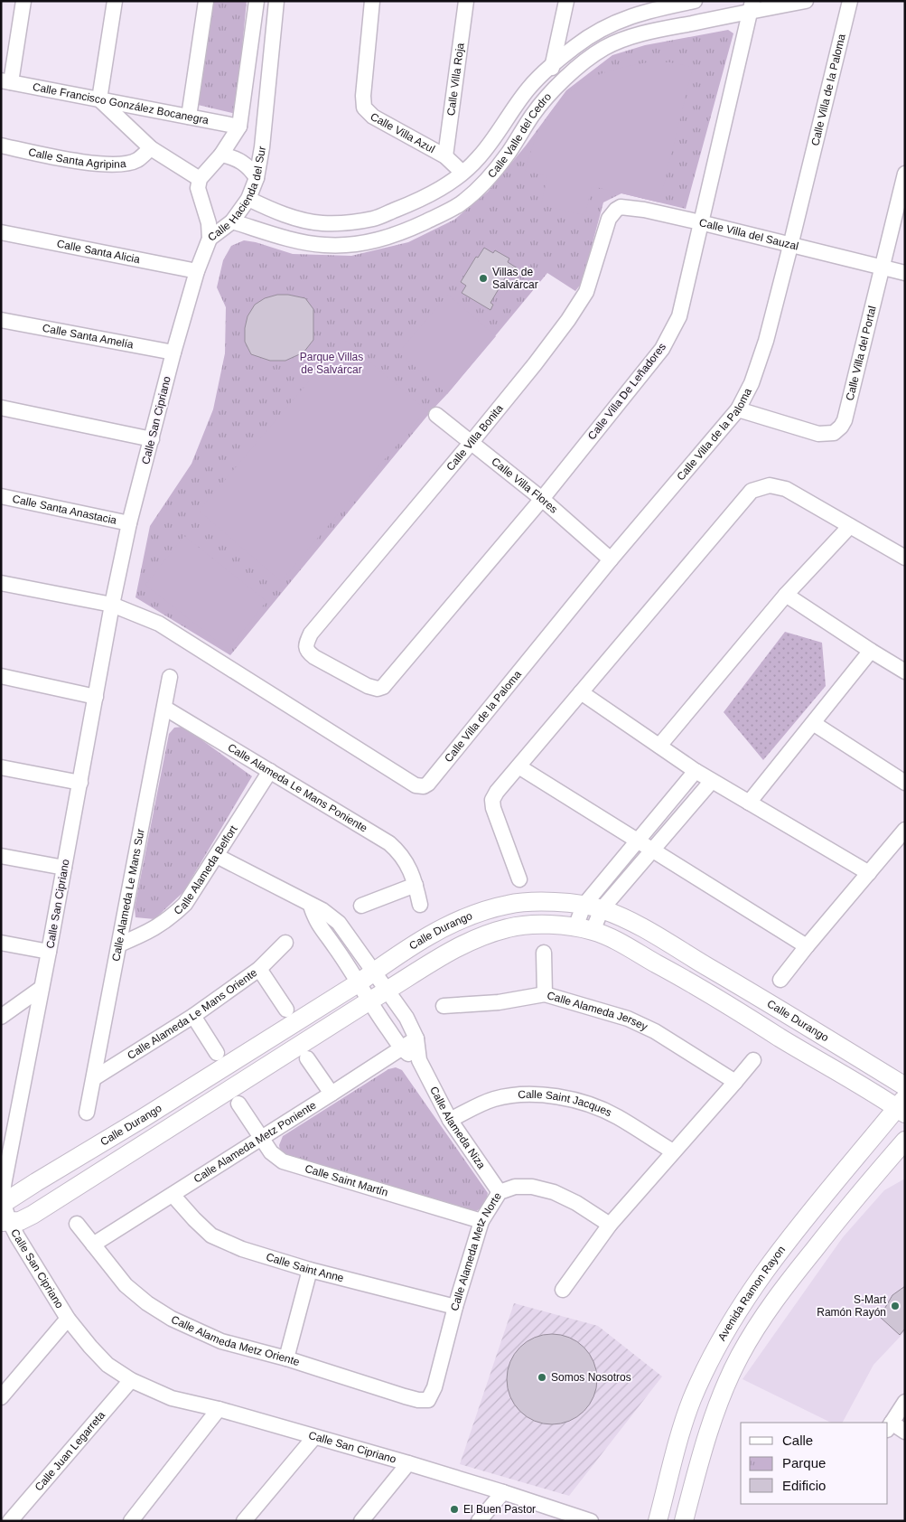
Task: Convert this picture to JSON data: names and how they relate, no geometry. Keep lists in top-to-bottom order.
{
  "streets": {
    "main road": ["Calle Durango", "Avenida Ramon Rayon"],
    "street": [
      "Calle Villa Roja",
      "Calle Villa de la Paloma",
      "Calle Francisco González Bocanegra",
      "Calle Villa Azul",
      "Calle Valle del Cedro",
      "Calle Santa Agripina",
      "Calle Hacienda del Sur",
      "Calle Villa del Sauzal",
      "Calle Santa Alicia",
      "Calle Santa Amelía",
      "Calle Villa del Portal",
      "Calle Villa De Leñadores",
      "Calle San Cipriano",
      "Calle Villa Bonita",
      "Calle Villa Flores",
      "Calle Santa Anastacia",
      "Calle Alameda Le Mans Poniente",
      "Calle Alameda Belfort",
      "Calle Alameda Le Mans Sur",
      "Calle Alameda Jersey",
      "Calle Alameda Le Mans Oriente",
      "Calle Saint Jacques",
      "Calle Alameda Niza",
      "Calle Alameda Metz Poniente",
      "Calle Saint Martín",
      "Calle Alameda Metz Norte",
      "Calle Saint Anne",
      "Calle Alameda Metz Oriente",
      "Calle Juan Legarreta"
    ]
  },
  "crossings": [
    ["Calle Villa Roja", "Calle Villa Azul"],
    ["Calle Villa de la Paloma", "Calle Villa del Sauzal"],
    ["Calle Villa de la Paloma", "Calle Villa del Portal"],
    ["Calle Villa de la Paloma", "Calle San Cipriano"],
    ["Calle Villa de la Paloma", "Calle Villa Flores"],
    ["Calle Villa Azul", "Calle Valle del Cedro"],
    ["Calle Valle del Cedro", "Calle Hacienda del Sur"],
    ["Calle Valle del Cedro", "Calle Villa De Leñadores"],
    ["Calle Hacienda del Sur", "Calle San Cipriano"],
    ["Calle Villa del Sauzal", "Calle Villa del Portal"],
    ["Calle Villa del Sauzal", "Calle Villa De Leñadores"],
    ["Calle Villa del Sauzal", "Calle Villa Bonita"],
    ["Calle Santa Alicia", "Calle San Cipriano"],
    ["Calle Santa Amelía", "Calle San Cipriano"],
    ["Calle Villa De Leñadores", "Calle Villa Bonita"],
    ["Calle Villa De Leñadores", "Calle Villa Flores"],
    ["Calle San Cipriano", "Calle Santa Anastacia"],
    ["Calle San Cipriano", "Calle Durango"],
    ["Calle San Cipriano", "Calle Juan Legarreta"],
    ["Calle Villa Bonita", "Calle Villa Flores"],
    ["Calle Alameda Le Mans Poniente", "Calle Alameda Belfort"],
    ["Calle Alameda Le Mans Poniente", "Calle Alameda Le Mans Sur"],
    ["Calle Alameda Belfort", "Calle Alameda Le Mans Sur"],
    ["Calle Alameda Belfort", "Calle Alameda Niza"],
    ["Calle Alameda Le Mans Sur", "Calle Alameda Le Mans Oriente"],
    ["Calle Durango", "Calle Alameda Niza"],
    ["Calle Durango", "Avenida Ramon Rayon"],
    ["Calle Saint Jacques", "Calle Alameda Niza"],
    ["Calle Alameda Niza", "Calle Alameda Metz Poniente"],
    ["Calle Alameda Niza", "Calle Alameda Metz Norte"],
    ["Calle Alameda Metz Poniente", "Calle Saint Martín"],
    ["Calle Alameda Metz Poniente", "Calle Saint Anne"],
    ["Calle Alameda Metz Poniente", "Calle Alameda Metz Oriente"],
    ["Calle Saint Martín", "Calle Alameda Metz Norte"],
    ["Calle Alameda Metz Norte", "Calle Saint Anne"],
    ["Calle Alameda Metz Norte", "Calle Alameda Metz Oriente"]
  ],
  "parks": ["Parque Villas de Salvárcar"],
  "places": [
    "Villas de Salvárcar",
    "S-Mart Ramón Rayón",
    "Somos Nosotros",
    "El Buen Pastor"
  ],
  "legend": ["Calle", "Parque", "Edificio"]
}
